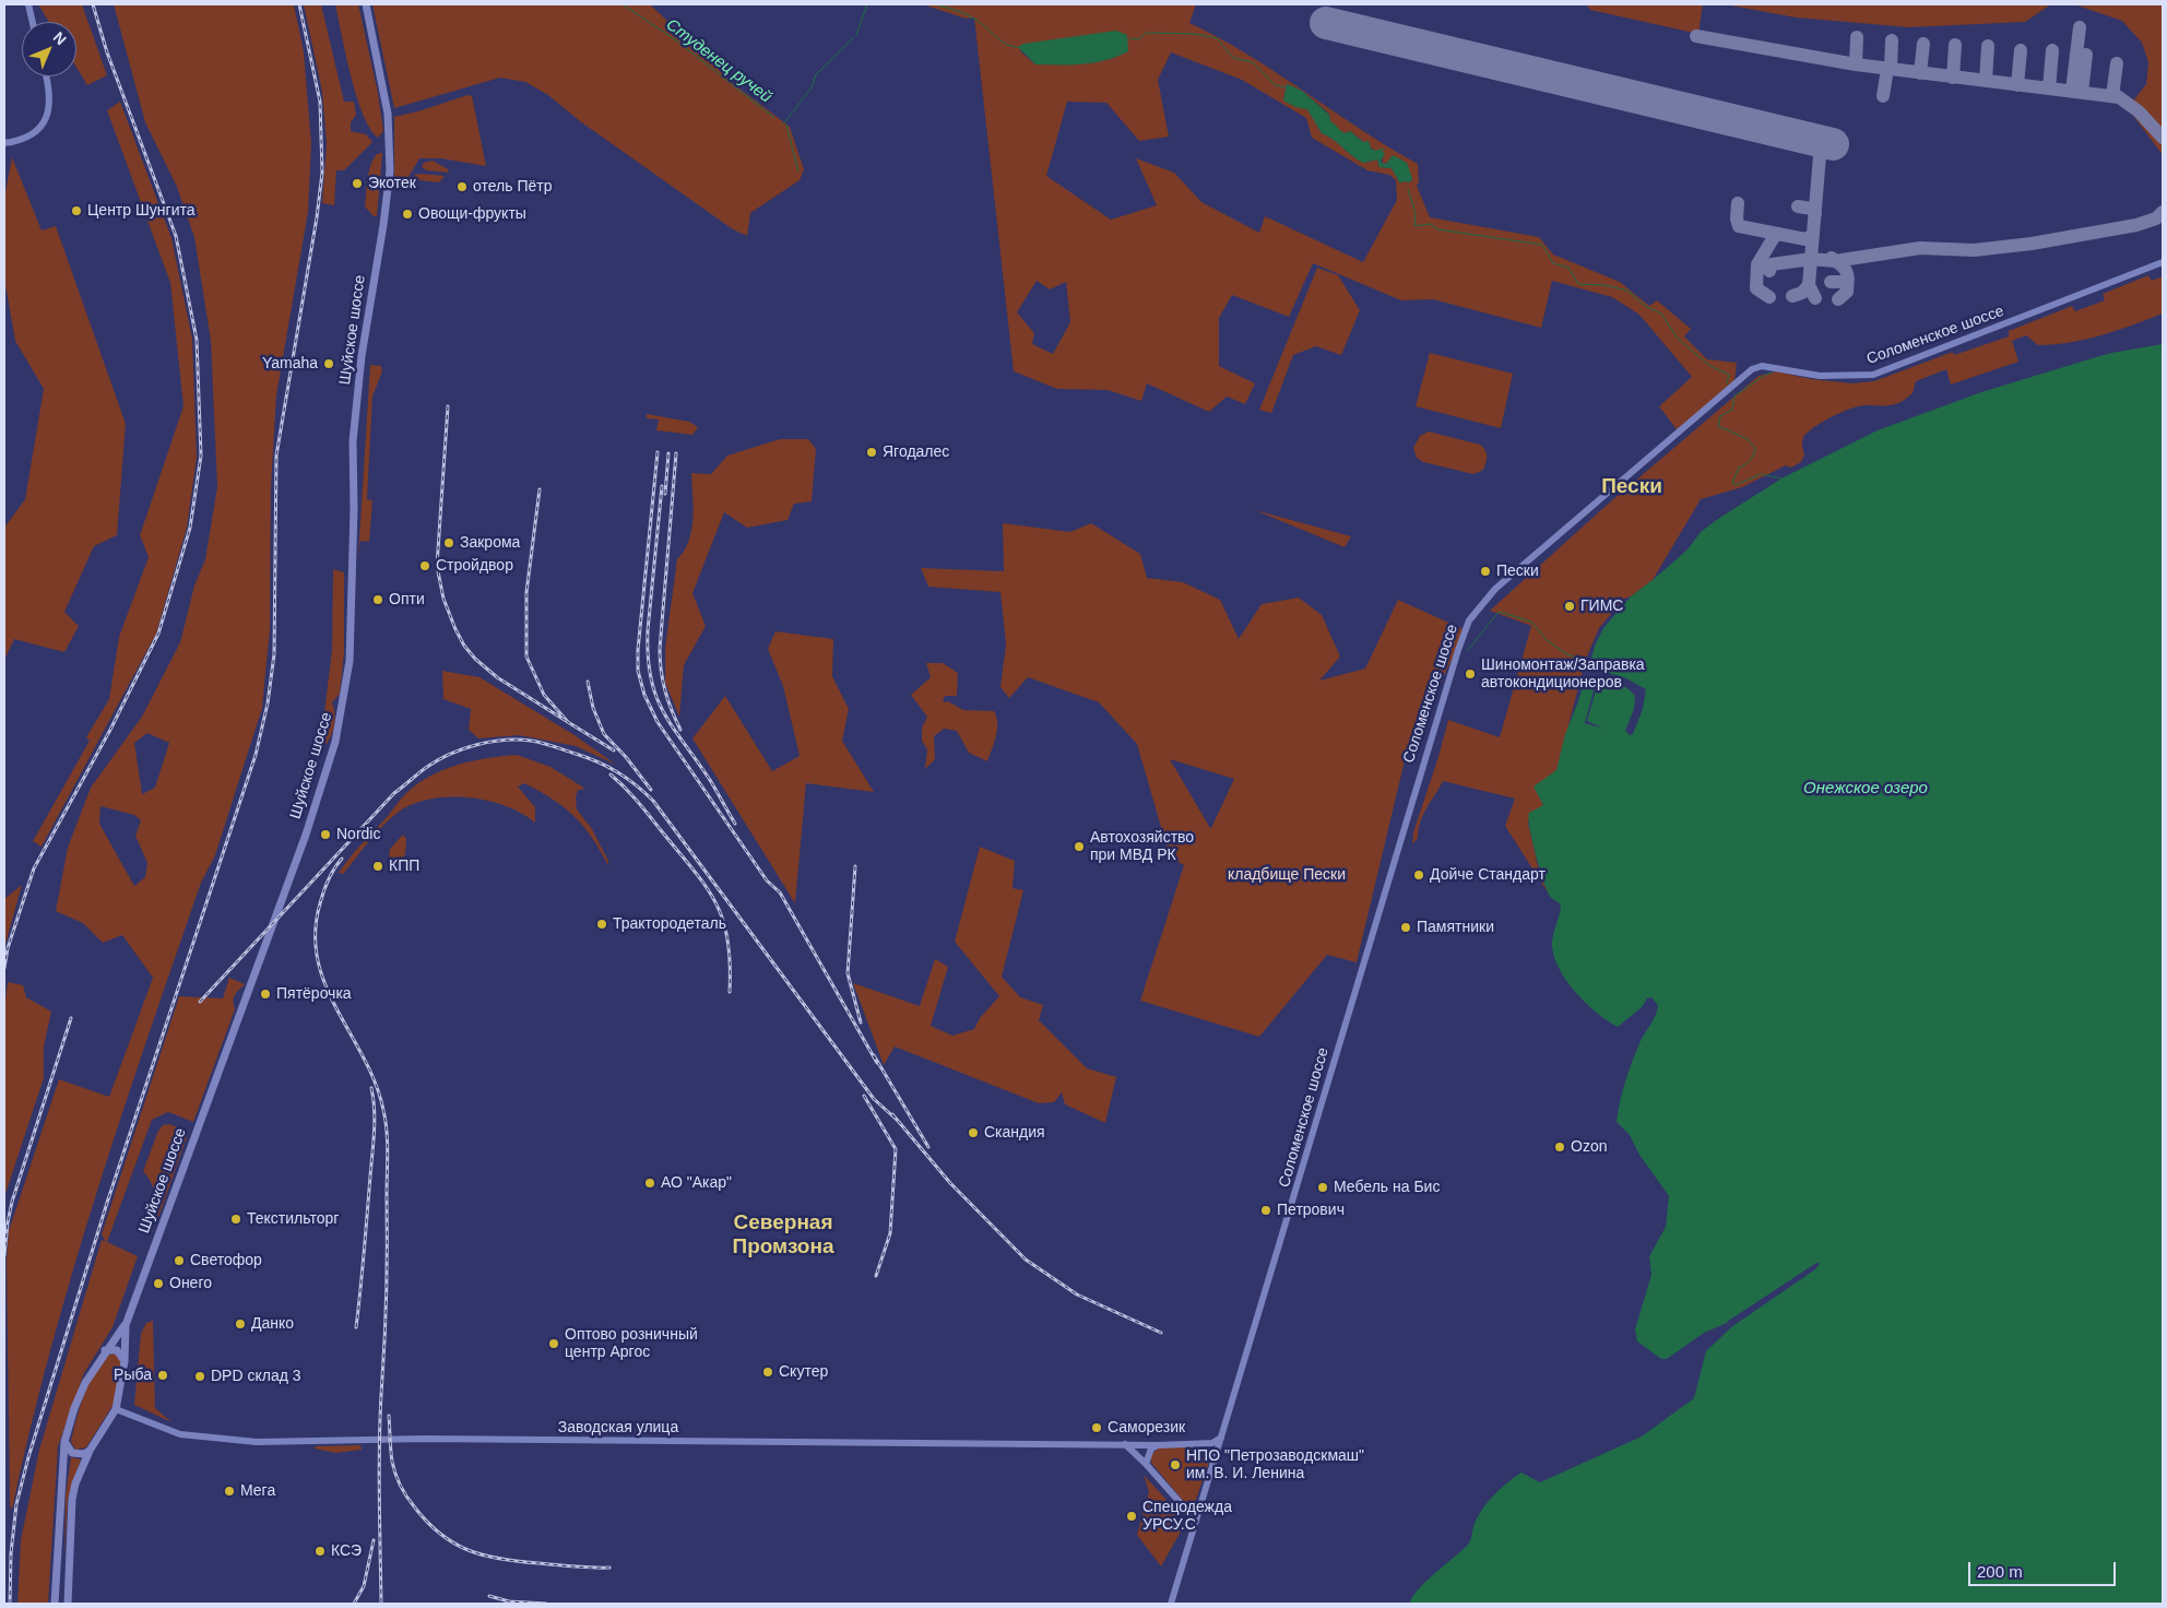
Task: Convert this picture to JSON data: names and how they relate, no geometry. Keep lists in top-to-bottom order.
{
  "streets": {
    "main road": ["Шуйское шоссе", "Соломенское шоссе", "Заводская улица"]
  },
  "crossings": [
    ["Шуйское шоссе", "Заводская улица"]
  ],
  "districts": ["Пески", "Северная Промзона"],
  "water": ["Студенец ручей", "Онежское озеро"],
  "parks": ["кладбище Пески"],
  "places": [
    "Экотек",
    "отель Пётр",
    "Центр Шунгита",
    "Овощи-фрукты",
    "Yamaha",
    "Ягодалес",
    "Закрома",
    "Стройдвор",
    "Пески",
    "Опти",
    "ГИМС",
    "Шиномонтаж/Заправка автокондиционеров",
    "Nordic",
    "Автохозяйство при МВД РК",
    "КПП",
    "Дойче Стандарт",
    "Трактородеталь",
    "Памятники",
    "Пятёрочка",
    "Скандия",
    "Ozon",
    "АО \"Акар\"",
    "Мебель на Бис",
    "Петрович",
    "Текстильторг",
    "Светофор",
    "Онего",
    "Данко",
    "Оптово розничный центр Аргос",
    "Скутер",
    "Рыба",
    "DPD склад 3",
    "Саморезик",
    "НПО \"Петрозаводскмаш\" им. В. И. Ленина",
    "Мега",
    "Спецодежда УРСУ.С",
    "КСЭ"
  ],
  "scale_bar": "200 m",
  "north": "top right"
}
